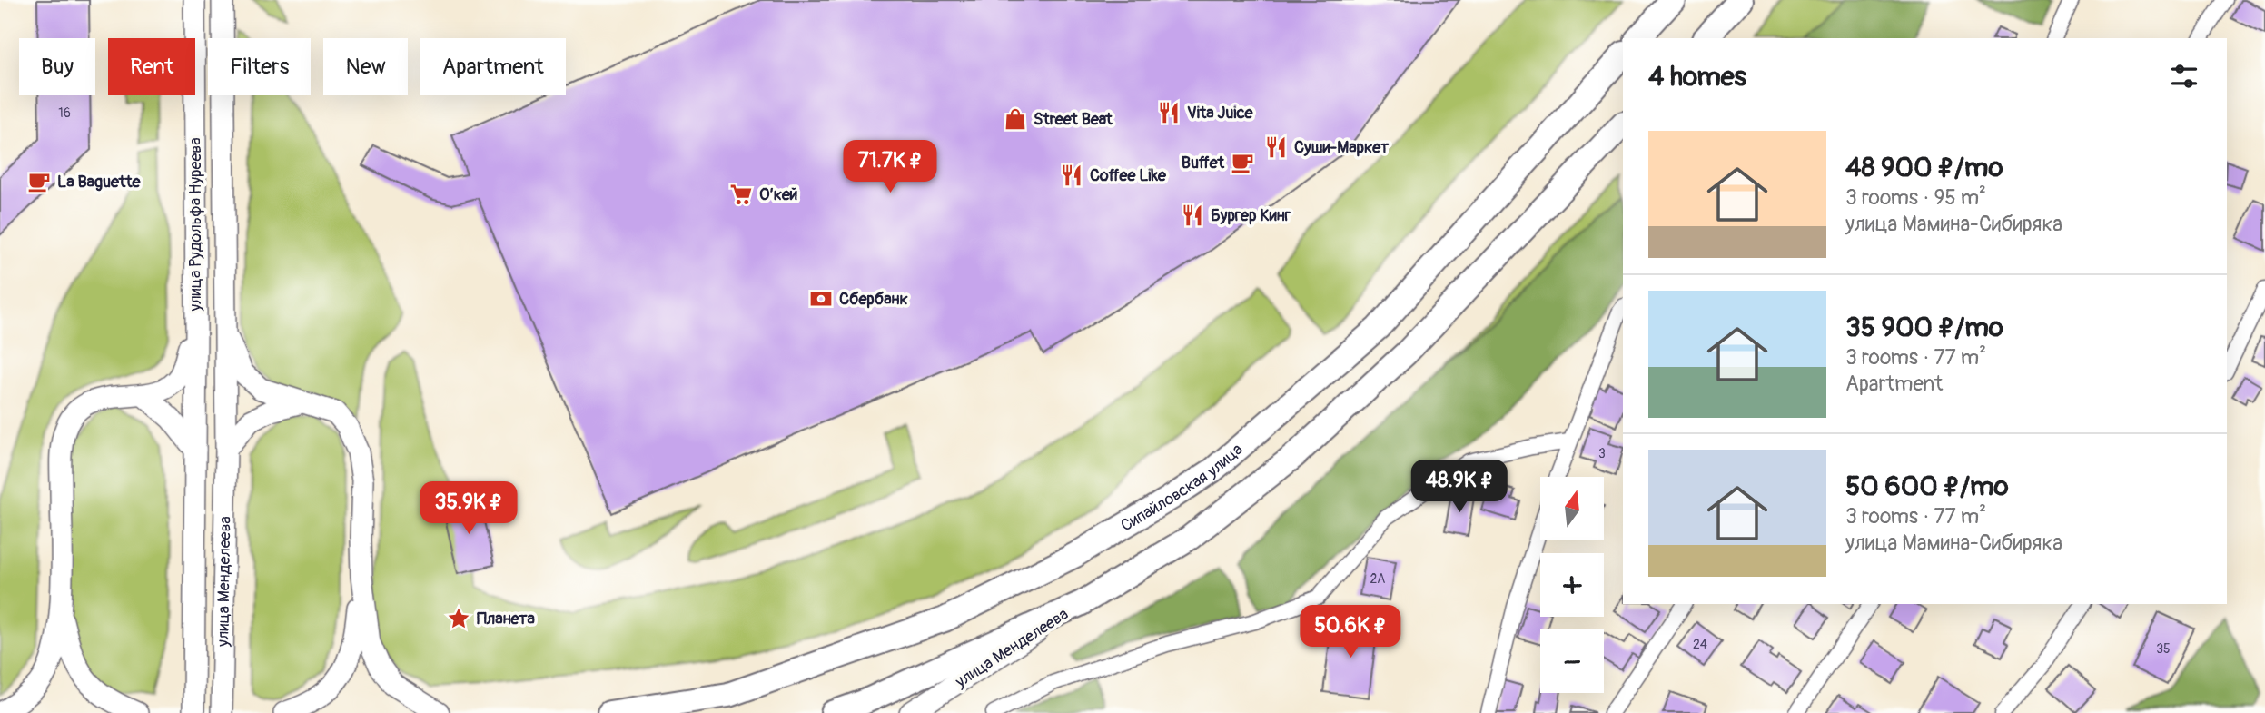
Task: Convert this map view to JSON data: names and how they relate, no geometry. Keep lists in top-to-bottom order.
{
  "streets": {
    "main road": ["улица Рудольфа Нуреева", "Сипайловская улица", "улица Менделеева"]
  },
  "crossings": [
    ["улица Рудольфа Нуреева", "улица Менделеева"]
  ],
  "places": {
    "restaurant": [
      "Vita Juice",
      "Суши-Маркет",
      "Coffee Like",
      "Бургер Кинг"
    ],
    "shop": ["Street Beat"],
    "cafe": ["Buffet", "La Baguette"],
    "supermarket": ["О’кей"],
    "bank": ["Сбербанк"],
    "place": ["Планета"]
  },
  "house_numbers": [
    "16",
    "3",
    "2А",
    "24",
    "35"
  ],
  "north": "top",
  "page": {
    "chip": [
      "Buy",
      "Rent",
      "Filters",
      "New",
      "Apartment"
    ],
    "heading": "4 homes",
    "list": [
      {
        "name": "48 900 ₽/mo",
        "note": "3 rooms · 95 m² · улица Мамина-Сибиряка"
      },
      {
        "name": "35 900 ₽/mo",
        "note": "3 rooms · 77 m² · Apartment"
      },
      {
        "name": "50 600 ₽/mo",
        "note": "3 rooms · 77 m² · улица Мамина-Сибиряка"
      }
    ],
    "price": [
      "71.7K ₽",
      "48.9K ₽",
      "35.9K ₽",
      "50.6K ₽"
    ],
    "map_buttons": ["+", "−"]
  }
}
